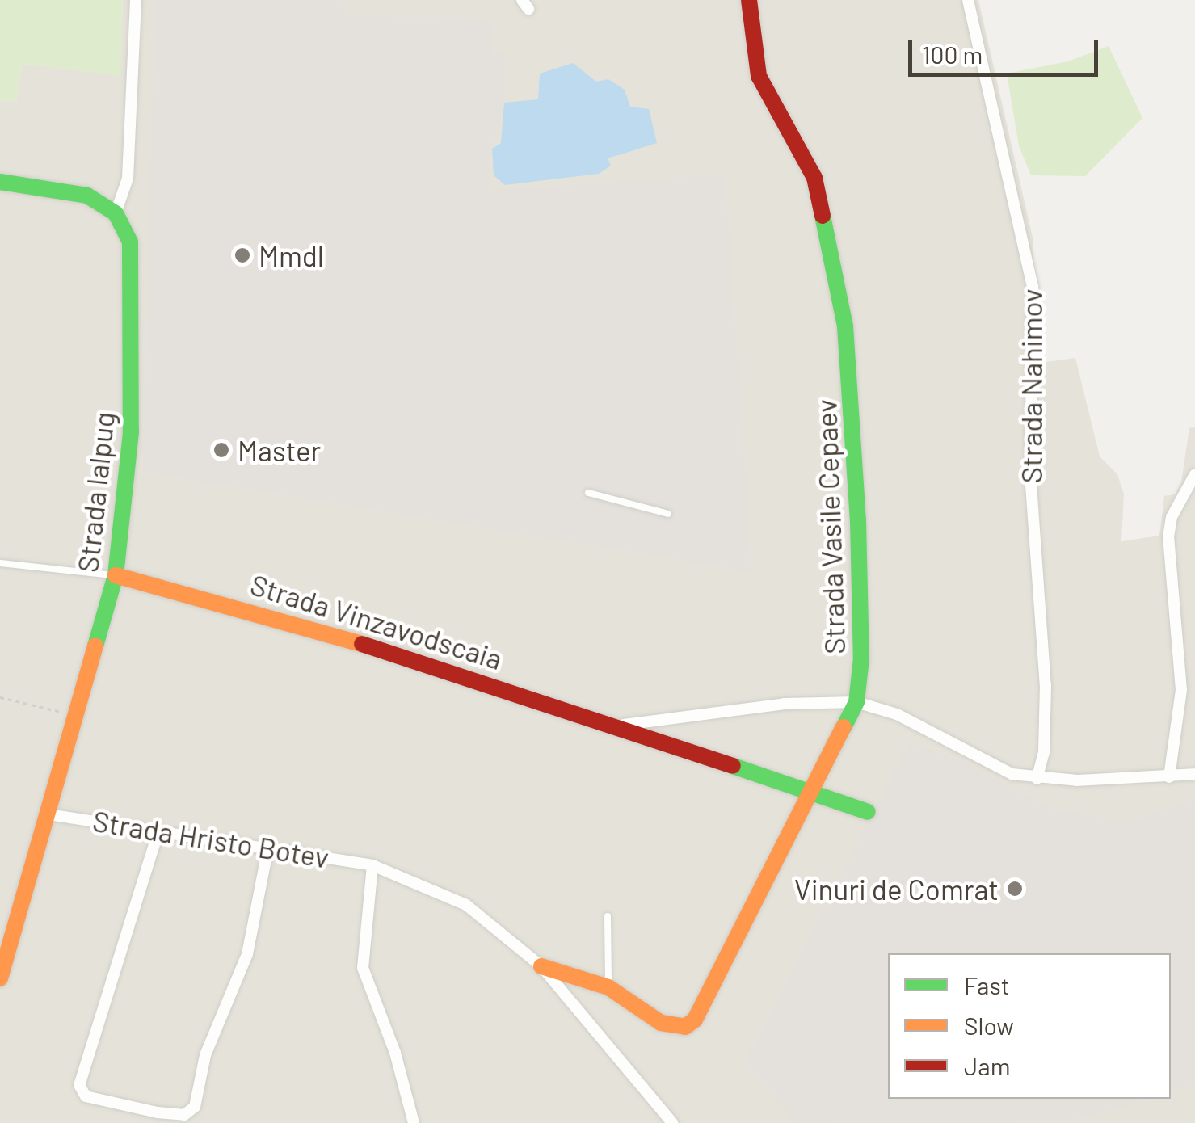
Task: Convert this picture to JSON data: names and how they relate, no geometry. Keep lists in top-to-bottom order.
{
  "streets": {
    "street": [
      "Strada Nahimov",
      "Strada Ialpug",
      "Strada Vasile Cepaev",
      "Strada Vinzavodscaia",
      "Strada Hristo Botev"
    ]
  },
  "crossings": [
    ["Strada Nahimov", "Strada Vinzavodscaia"],
    ["Strada Ialpug", "Strada Vinzavodscaia"],
    ["Strada Ialpug", "Strada Hristo Botev"],
    ["Strada Vasile Cepaev", "Strada Vinzavodscaia"]
  ],
  "places": ["Mmdl", "Master", "Vinuri de Comrat"],
  "legend": ["Fast", "Slow", "Jam"],
  "scale_bar": "100 m"
}
